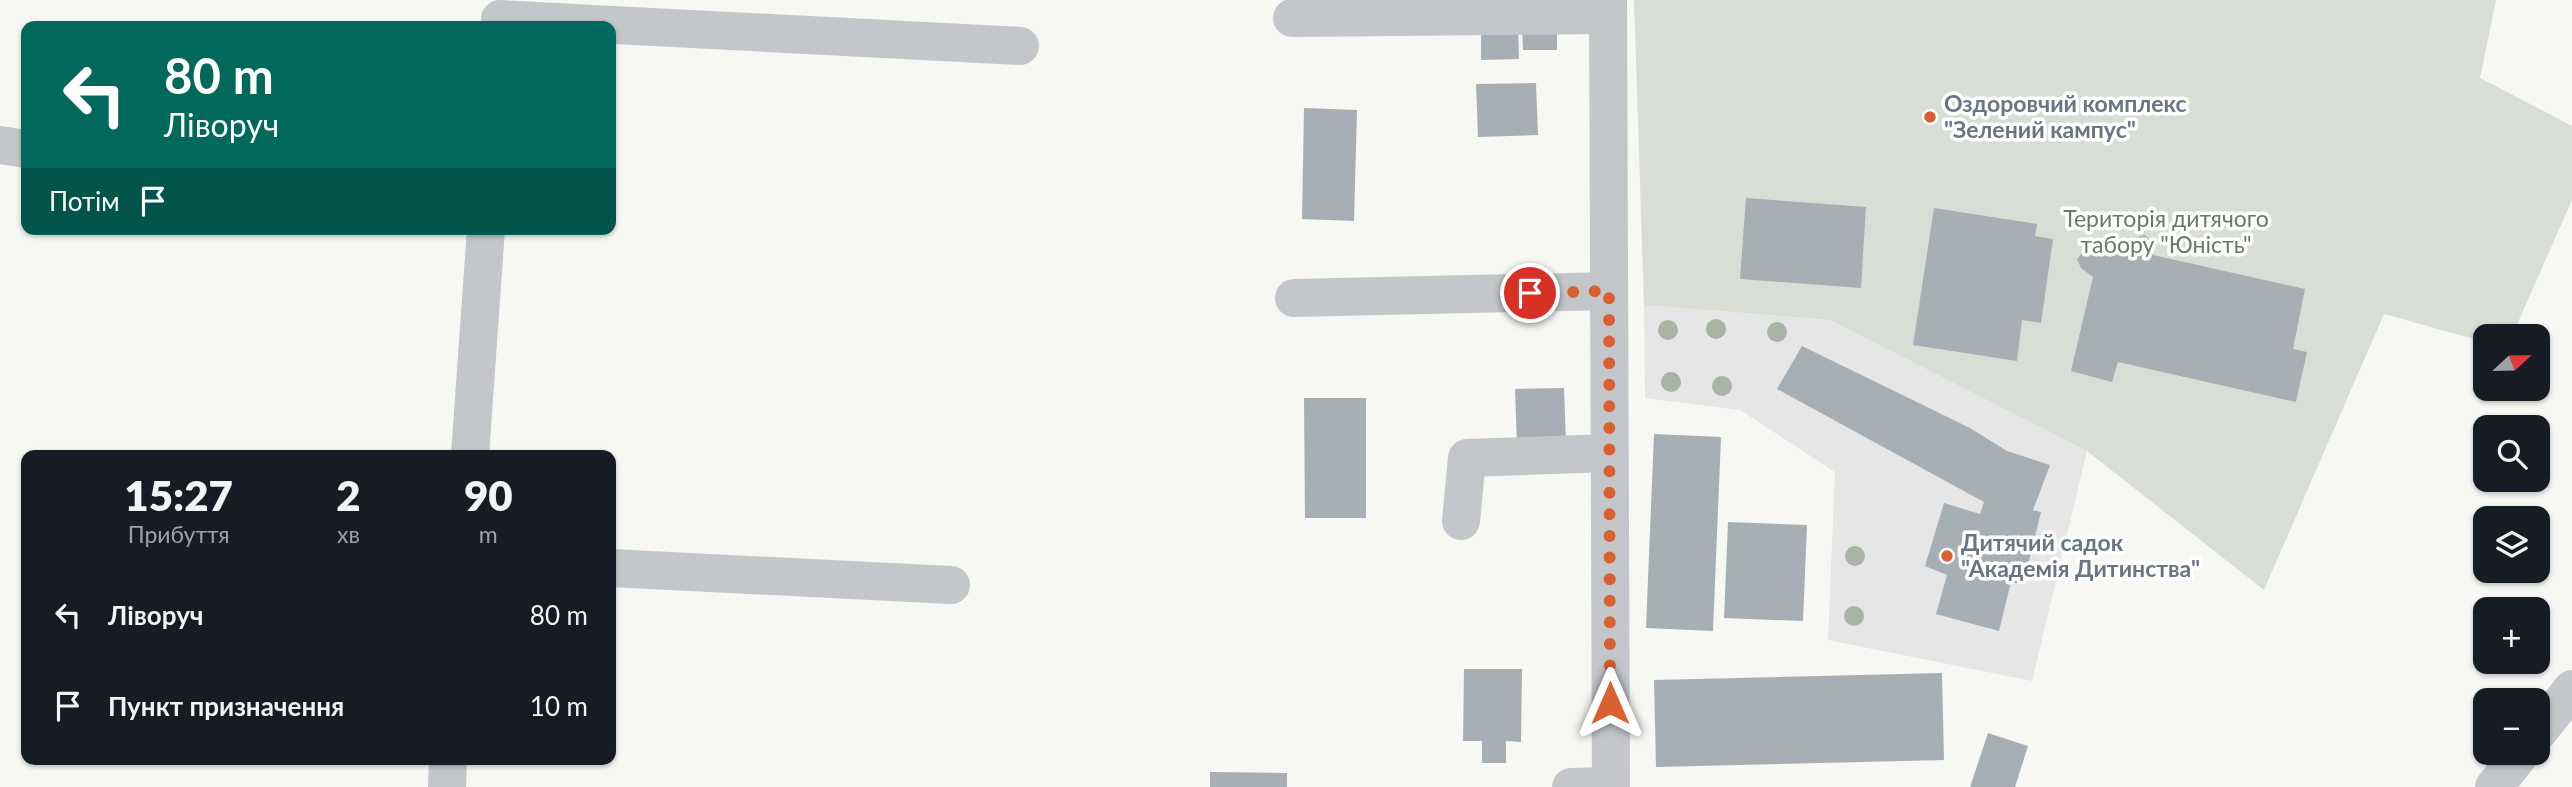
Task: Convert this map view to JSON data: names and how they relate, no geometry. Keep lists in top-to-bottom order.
{
  "parks": ["Територія дитячого табору \"Юність\""],
  "places": ["Оздоровчий комплекс \"Зелений кампус\"", "Дитячий садок \"Академія Дитинства\""],
  "north": "right",
  "page": {
    "turn": ["80 m", "Ліворуч"],
    "then": "Потім",
    "map_buttons": ["+", "−"],
    "eta": [
      "15:27",
      "Прибуття",
      "2",
      "хв",
      "90",
      "m"
    ],
    "list": [
      {
        "name": "Ліворуч",
        "value": "80 m"
      },
      {
        "name": "Пункт призначення",
        "value": "10 m"
      }
    ]
  }
}
